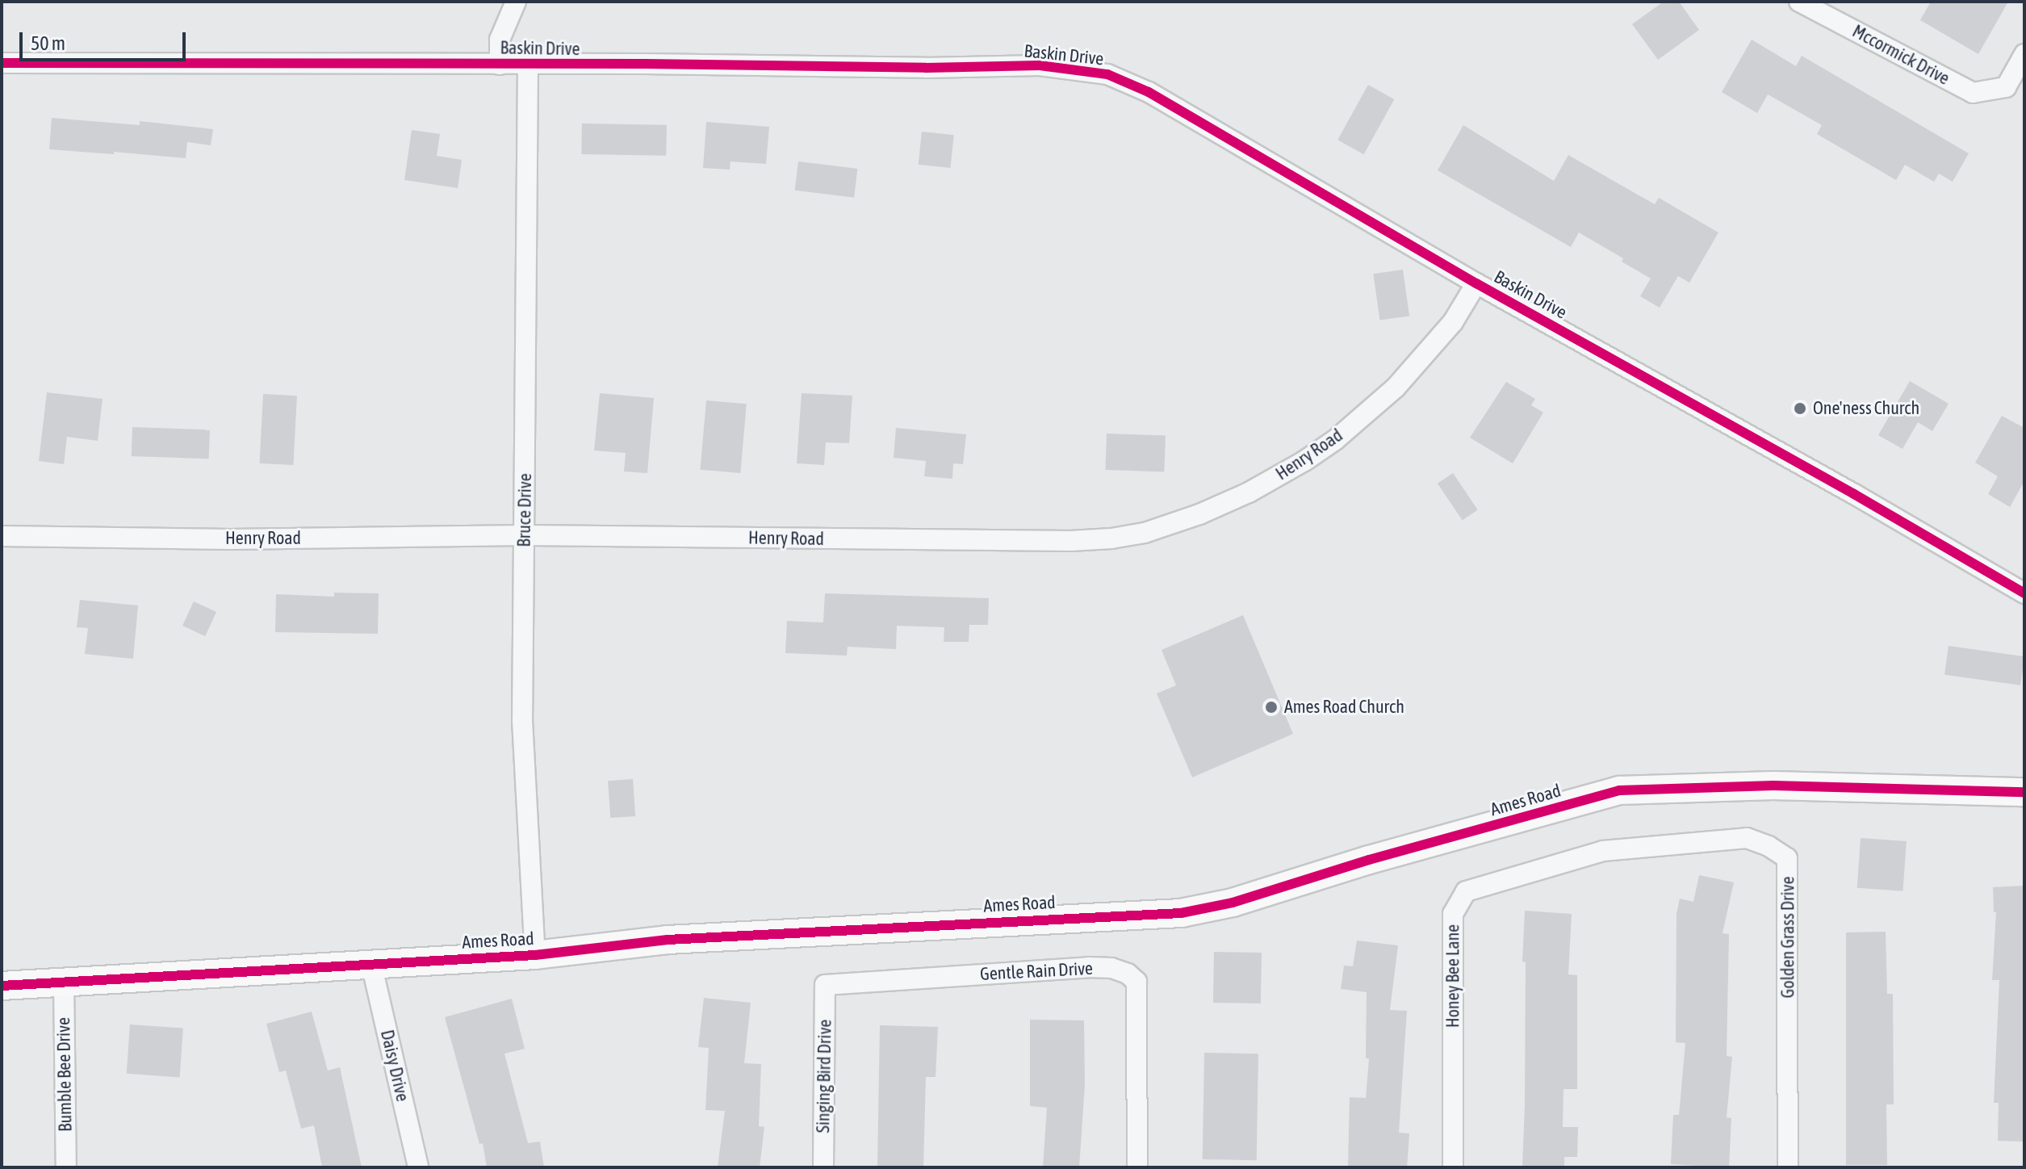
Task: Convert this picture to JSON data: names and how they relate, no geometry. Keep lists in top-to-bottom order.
{
  "streets": {
    "street": [
      "Baskin Drive",
      "Mccormick Drive",
      "Henry Road",
      "Bruce Drive",
      "Ames Road",
      "Golden Grass Drive",
      "Gentle Rain Drive",
      "Honey Bee Lane",
      "Daisy Drive",
      "Bumble Bee Drive",
      "Singing Bird Drive"
    ]
  },
  "crossings": [
    ["Baskin Drive", "Henry Road"],
    ["Baskin Drive", "Bruce Drive"],
    ["Henry Road", "Bruce Drive"],
    ["Bruce Drive", "Ames Road"],
    ["Ames Road", "Daisy Drive"],
    ["Ames Road", "Bumble Bee Drive"],
    ["Golden Grass Drive", "Honey Bee Lane"],
    ["Gentle Rain Drive", "Singing Bird Drive"]
  ],
  "places": ["One'ness Church", "Ames Road Church"],
  "scale_bar": "50 m"
}
